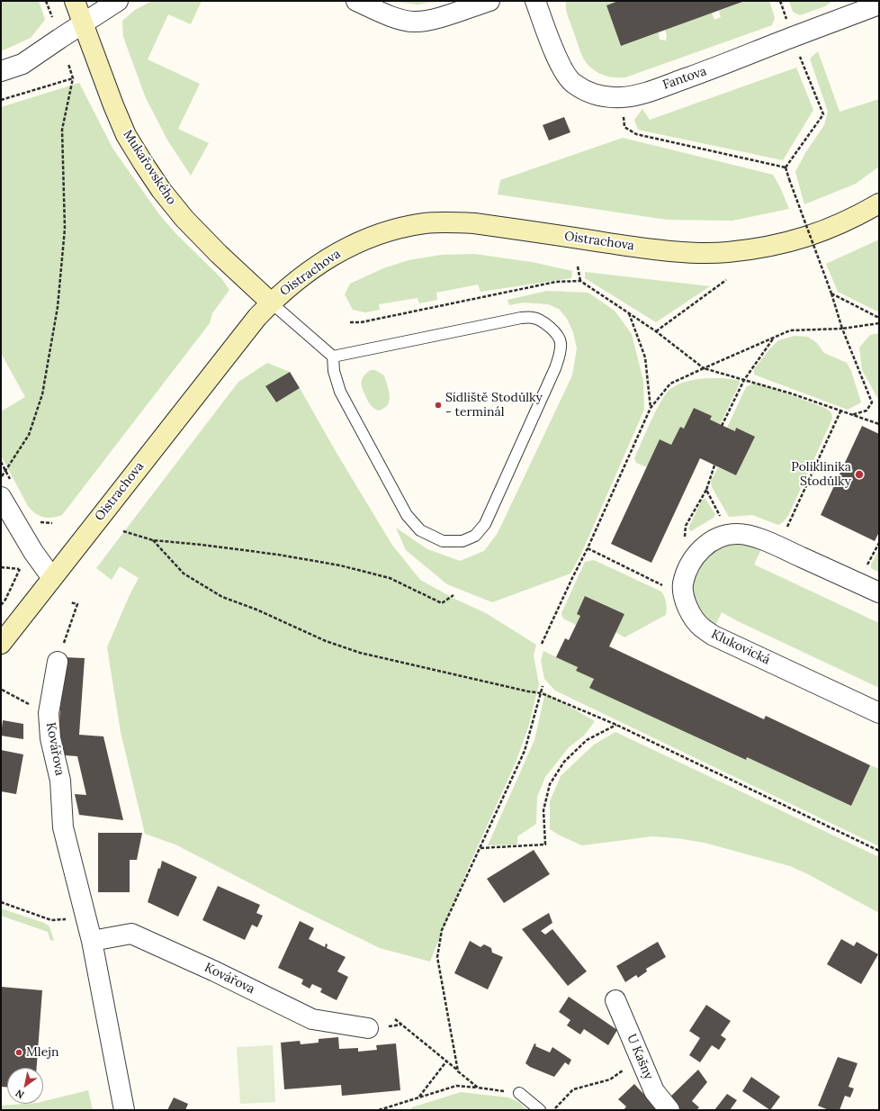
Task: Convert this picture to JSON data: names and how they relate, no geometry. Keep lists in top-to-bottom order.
{
  "streets": {
    "street": [
      "Fantova",
      "Mukařovského",
      "Oistrachova",
      "Klukovická",
      "Kovářova",
      "U Kašny"
    ]
  },
  "crossings": [
    ["Mukařovského", "Oistrachova"]
  ],
  "places": ["Sídliště Stodůlky - terminál", "Poliklinika Stodůlky", "Mlejn"],
  "north": "bottom left"
}
